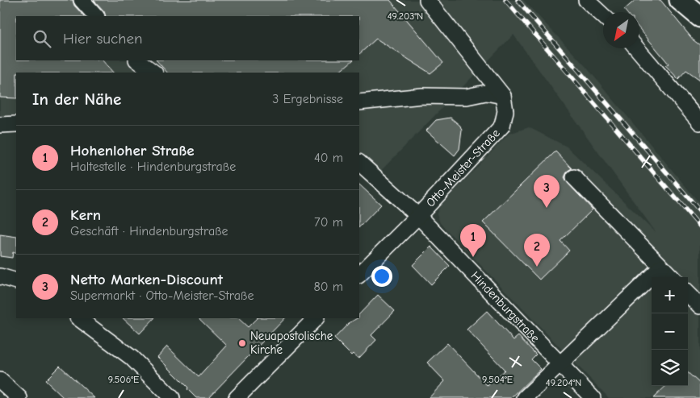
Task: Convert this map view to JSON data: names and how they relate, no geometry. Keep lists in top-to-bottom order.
{
  "streets": {
    "street": ["Otto-Meister-Straße", "Hindenburgstraße"]
  },
  "crossings": [
    ["Otto-Meister-Straße", "Hindenburgstraße"]
  ],
  "places": ["Neuapostolische Kirche"],
  "north": "bottom left",
  "page": {
    "search": "Hier suchen",
    "heading": ["In der Nähe", "3 Ergebnisse"],
    "list": [
      {
        "mark": "1",
        "name": "Hohenloher Straße",
        "note": "Haltestelle · Hindenburgstraße",
        "value": "40 m"
      },
      {
        "mark": "2",
        "name": "Kern",
        "note": "Geschäft · Hindenburgstraße",
        "value": "70 m"
      },
      {
        "mark": "3",
        "name": "Netto Marken-Discount",
        "note": "Supermarkt · Otto-Meister-Straße",
        "value": "80 m"
      }
    ],
    "pins": ["3", "1", "2"],
    "map_buttons": ["+", "−"]
  },
  "coordinates": [
    "49.203°N",
    "9.506°E",
    "9.504°E",
    "49.204°N"
  ]
}
